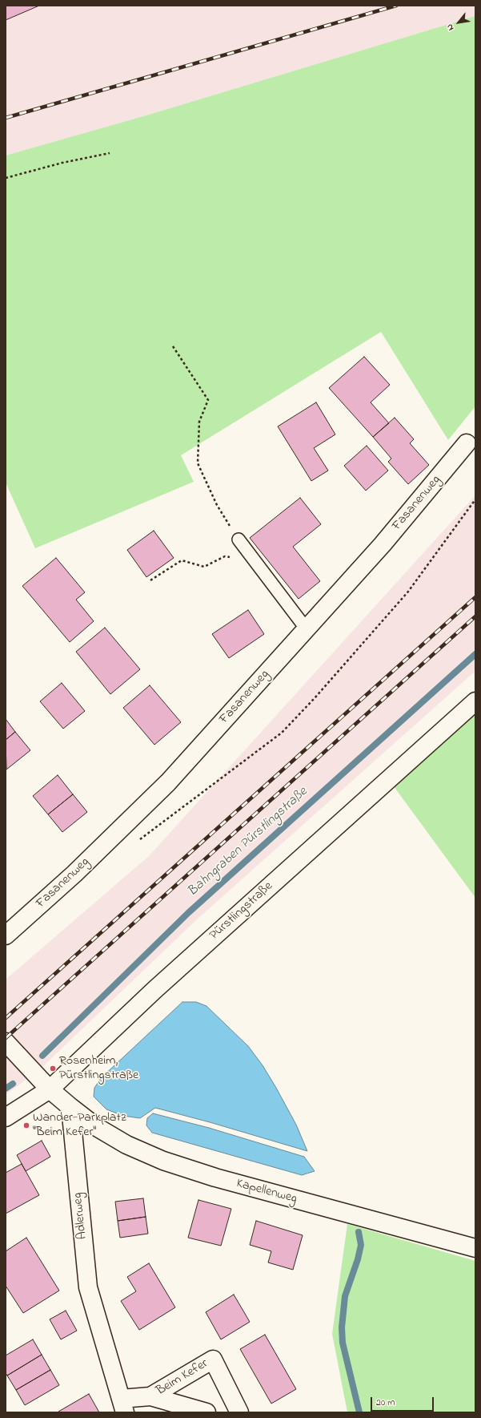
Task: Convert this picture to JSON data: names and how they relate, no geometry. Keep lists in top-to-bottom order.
{
  "streets": {
    "street": [
      "Fasanenweg",
      "Pürstlingstraße",
      "Kapellenweg",
      "Adlerweg",
      "Beim Kefer"
    ]
  },
  "crossings": [
    ["Kapellenweg", "Adlerweg"],
    ["Adlerweg", "Beim Kefer"]
  ],
  "water": ["Bahngraben Pürstlingstraße"],
  "places": ["Rosenheim, Pürstlingstraße", "Wander-Parkplatz \"Beim Kefer\""],
  "scale_bar": "20 m",
  "north": "bottom left"
}
